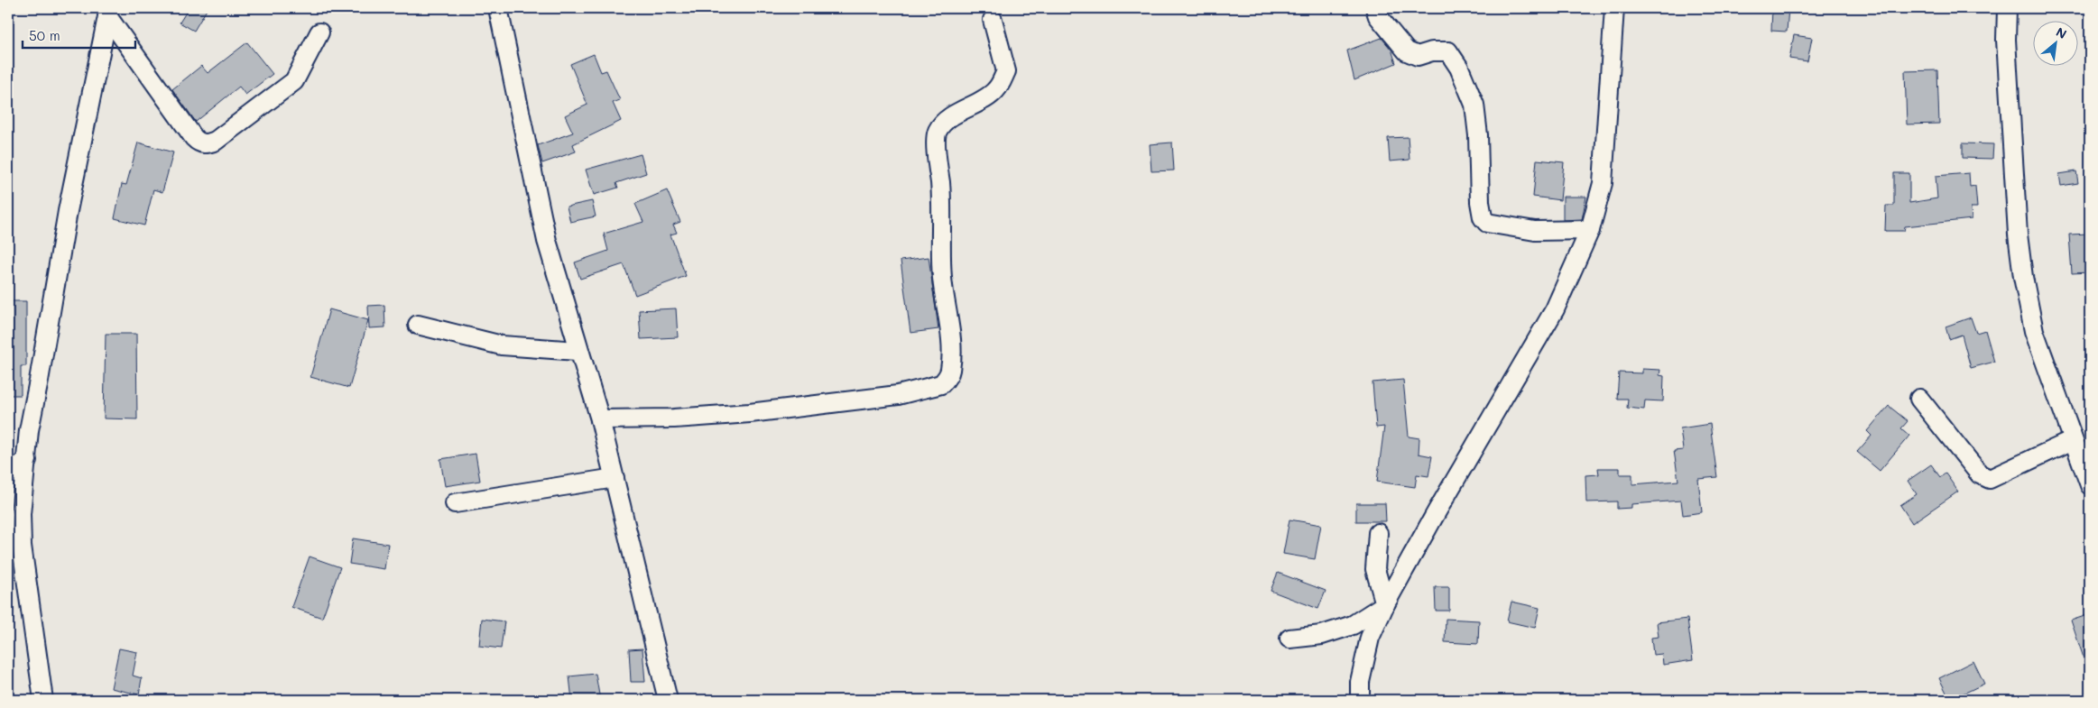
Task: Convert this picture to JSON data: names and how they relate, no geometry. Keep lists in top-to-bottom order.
{
  "scale_bar": "50 m",
  "north": "top right"
}
